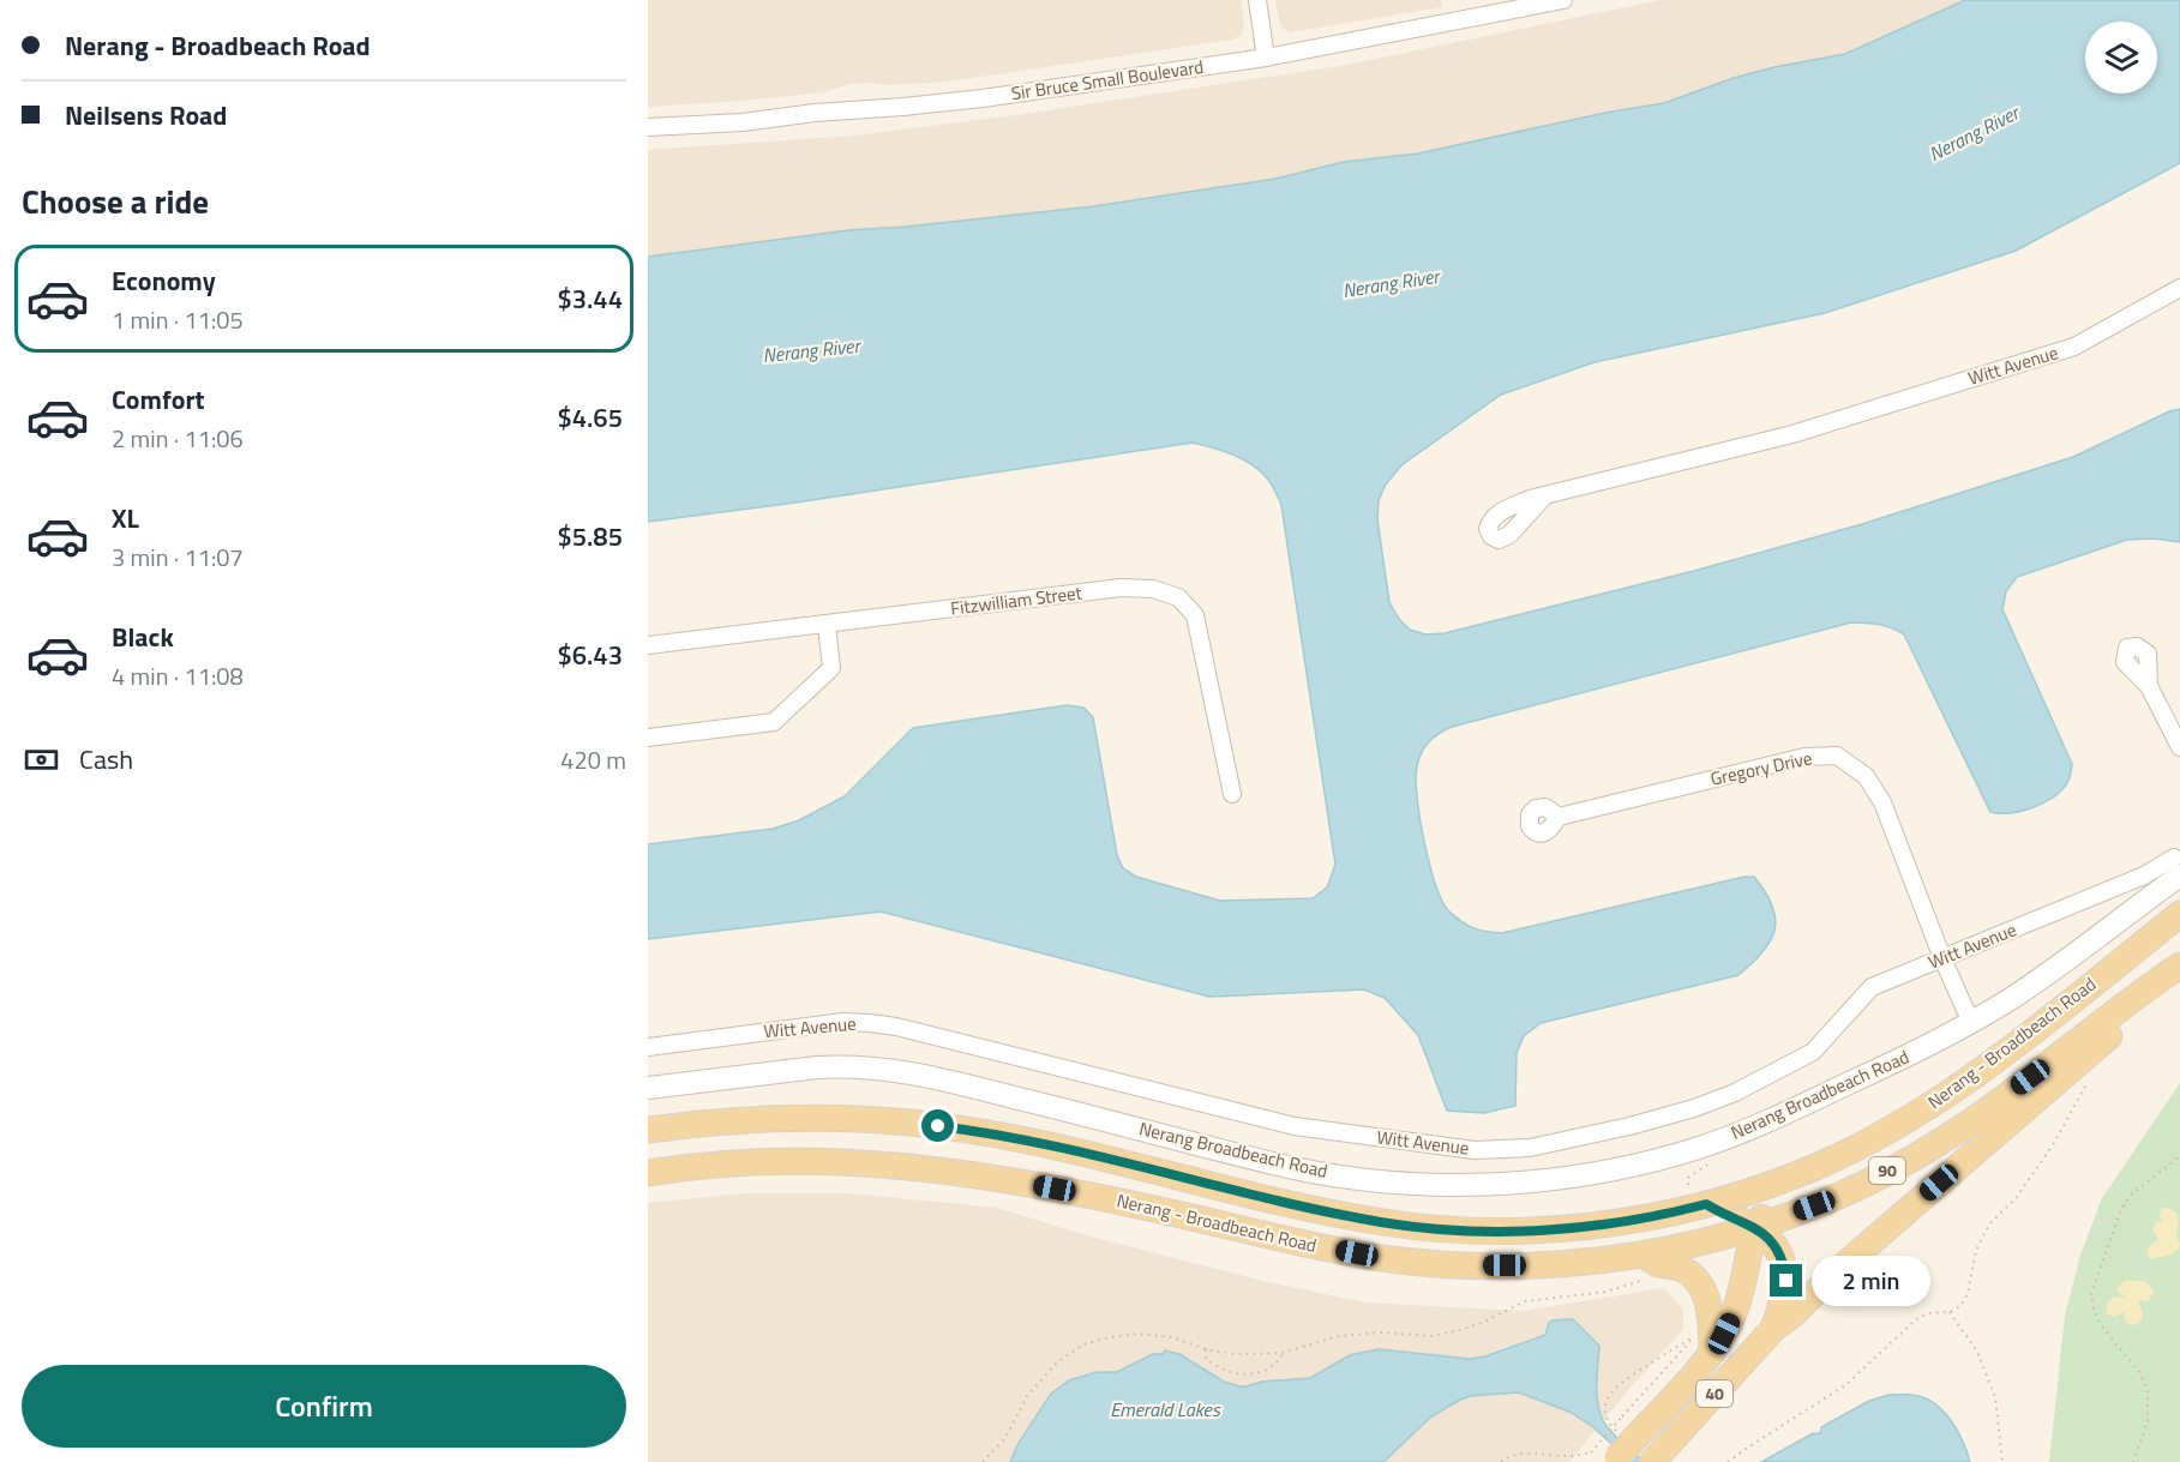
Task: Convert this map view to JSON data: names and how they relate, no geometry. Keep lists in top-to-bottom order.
{
  "streets": {
    "main road": ["Nerang - Broadbeach Road", "90", "40"],
    "street": [
      "Sir Bruce Small Boulevard",
      "Witt Avenue",
      "Fitzwilliam Street",
      "Gregory Drive",
      "Nerang Broadbeach Road"
    ]
  },
  "crossings": [
    ["Witt Avenue", "Gregory Drive"],
    ["Witt Avenue", "Nerang Broadbeach Road"],
    ["Gregory Drive", "Nerang Broadbeach Road"],
    ["Nerang - Broadbeach Road", "40"]
  ],
  "water": ["Nerang River", "Emerald Lakes"],
  "page": {
    "banner": ["Nerang - Broadbeach Road", "Neilsens Road"],
    "heading": "Choose a ride",
    "list": [
      {
        "name": "Economy",
        "note": "1 min · 11:05",
        "value": "$3.44"
      },
      {
        "name": "Comfort",
        "note": "2 min · 11:06",
        "value": "$4.65"
      },
      {
        "name": "XL",
        "note": "3 min · 11:07",
        "value": "$5.85"
      },
      {
        "name": "Black",
        "note": "4 min · 11:08",
        "value": "$6.43"
      }
    ],
    "pay": ["Cash", "420 m"],
    "bubble": "2 min",
    "buttons": "Confirm"
  }
}
